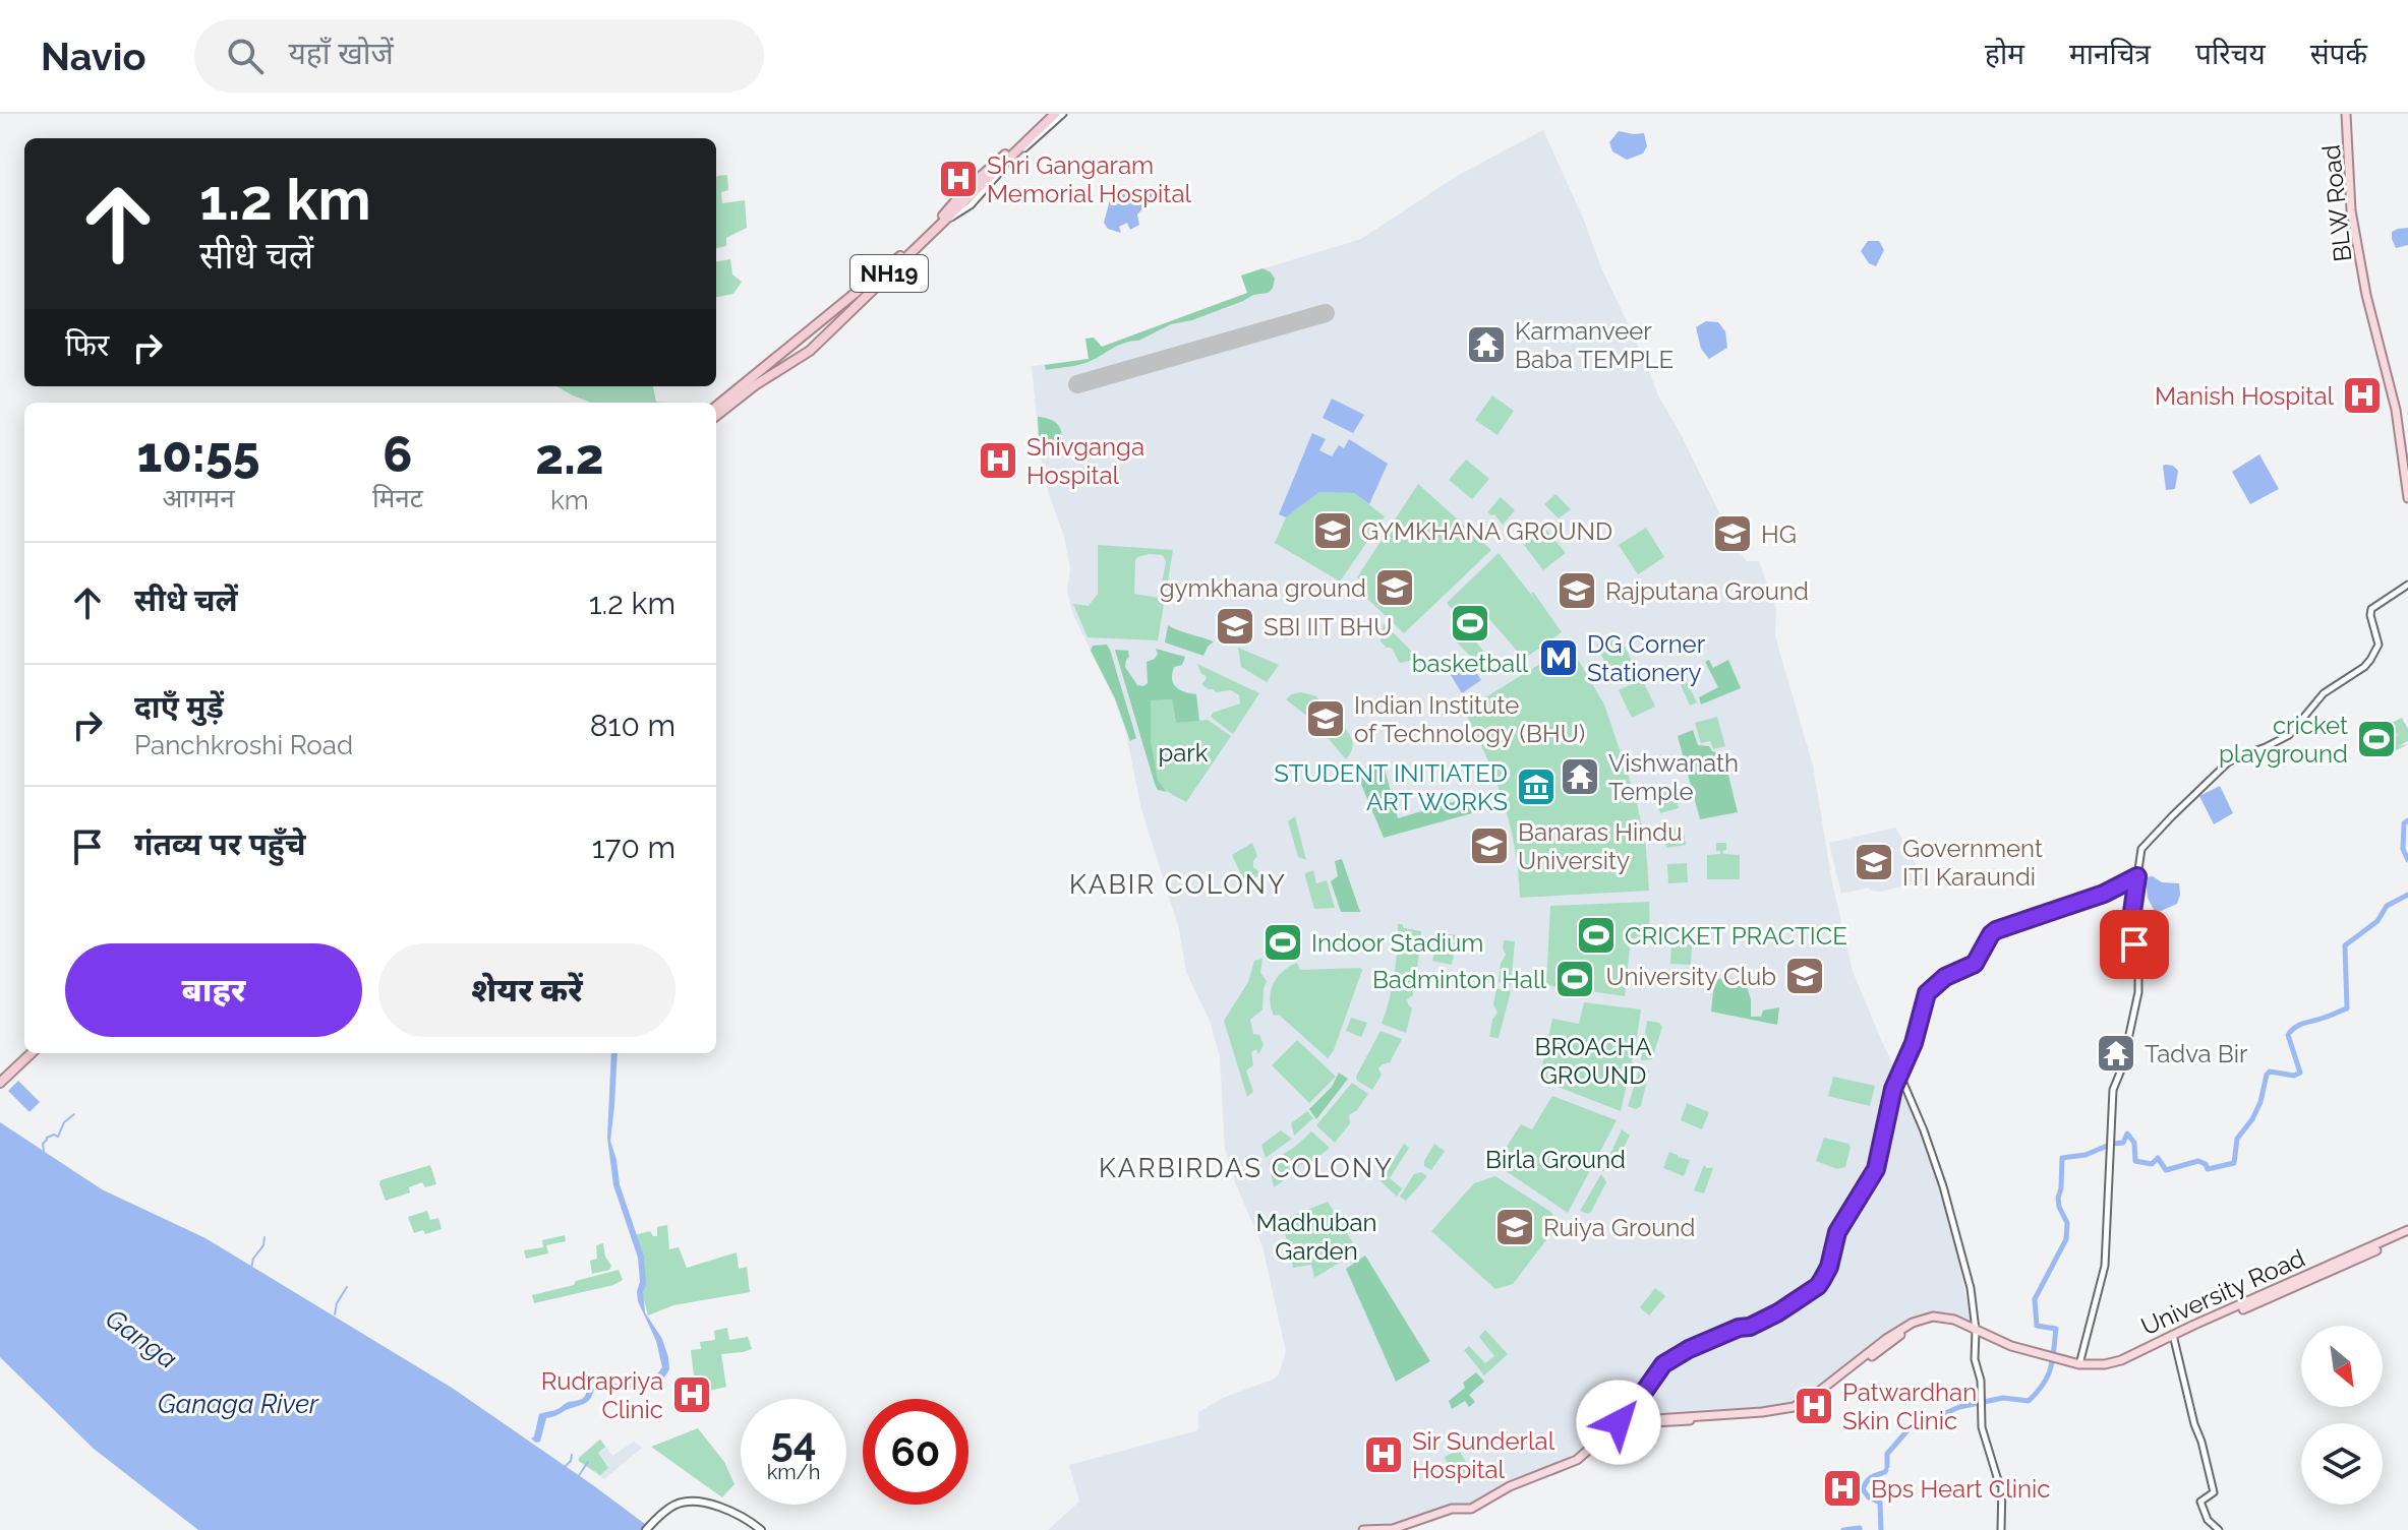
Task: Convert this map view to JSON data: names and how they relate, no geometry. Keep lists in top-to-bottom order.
{
  "streets": {
    "highway": ["NH19"],
    "main road": ["BLW Road", "University Road"]
  },
  "districts": ["KABIR COLONY", "KARBIRDAS COLONY"],
  "water": ["Ganga", "Ganaga River"],
  "parks": [
    "park",
    "BROACHA GROUND",
    "Birla Ground",
    "Madhuban Garden"
  ],
  "places": {
    "hospital": [
      "Shri Gangaram Memorial Hospital",
      "Manish Hospital",
      "Shivganga Hospital",
      "Rudrapriya Clinic",
      "Patwardhan Skin Clinic",
      "Sir Sunderlal Hospital",
      "Bps Heart Clinic"
    ],
    "temple": ["Karmanveer Baba TEMPLE", "Vishwanath Temple", "Tadva Bir"],
    "school or university": [
      "GYMKHANA GROUND",
      "HG",
      "gymkhana ground",
      "Rajputana Ground",
      "SBI IIT BHU",
      "Indian Institute of Technology (BHU)",
      "Banaras Hindu University",
      "Government ITI Karaundi",
      "University Club",
      "Ruiya Ground"
    ],
    "sports": [
      "basketball",
      "cricket playground",
      "CRICKET PRACTICE",
      "Indoor Stadium",
      "Badminton Hall"
    ],
    "metro station": ["DG Corner Stationery"],
    "museum": ["STUDENT INITIATED ART WORKS"]
  },
  "north": "bottom right",
  "page": {
    "header": "Navio",
    "search": "यहाँ खोजें",
    "nav": [
      "होम",
      "मानचित्र",
      "परिचय",
      "संपर्क"
    ],
    "turn": ["1.2 km", "सीधे चलें"],
    "then": "फिर",
    "eta": [
      "10:55",
      "आगमन",
      "6",
      "मिनट",
      "2.2",
      "km"
    ],
    "list": [
      {
        "name": "सीधे चलें",
        "value": "1.2 km"
      },
      {
        "name": "दाएँ मुड़ें",
        "note": "Panchkroshi Road",
        "value": "810 m"
      },
      {
        "name": "गंतव्य पर पहुँचे",
        "value": "170 m"
      }
    ],
    "buttons": ["बाहर", "शेयर करें"],
    "speed": "54 km/h",
    "limit": "60"
  }
}
